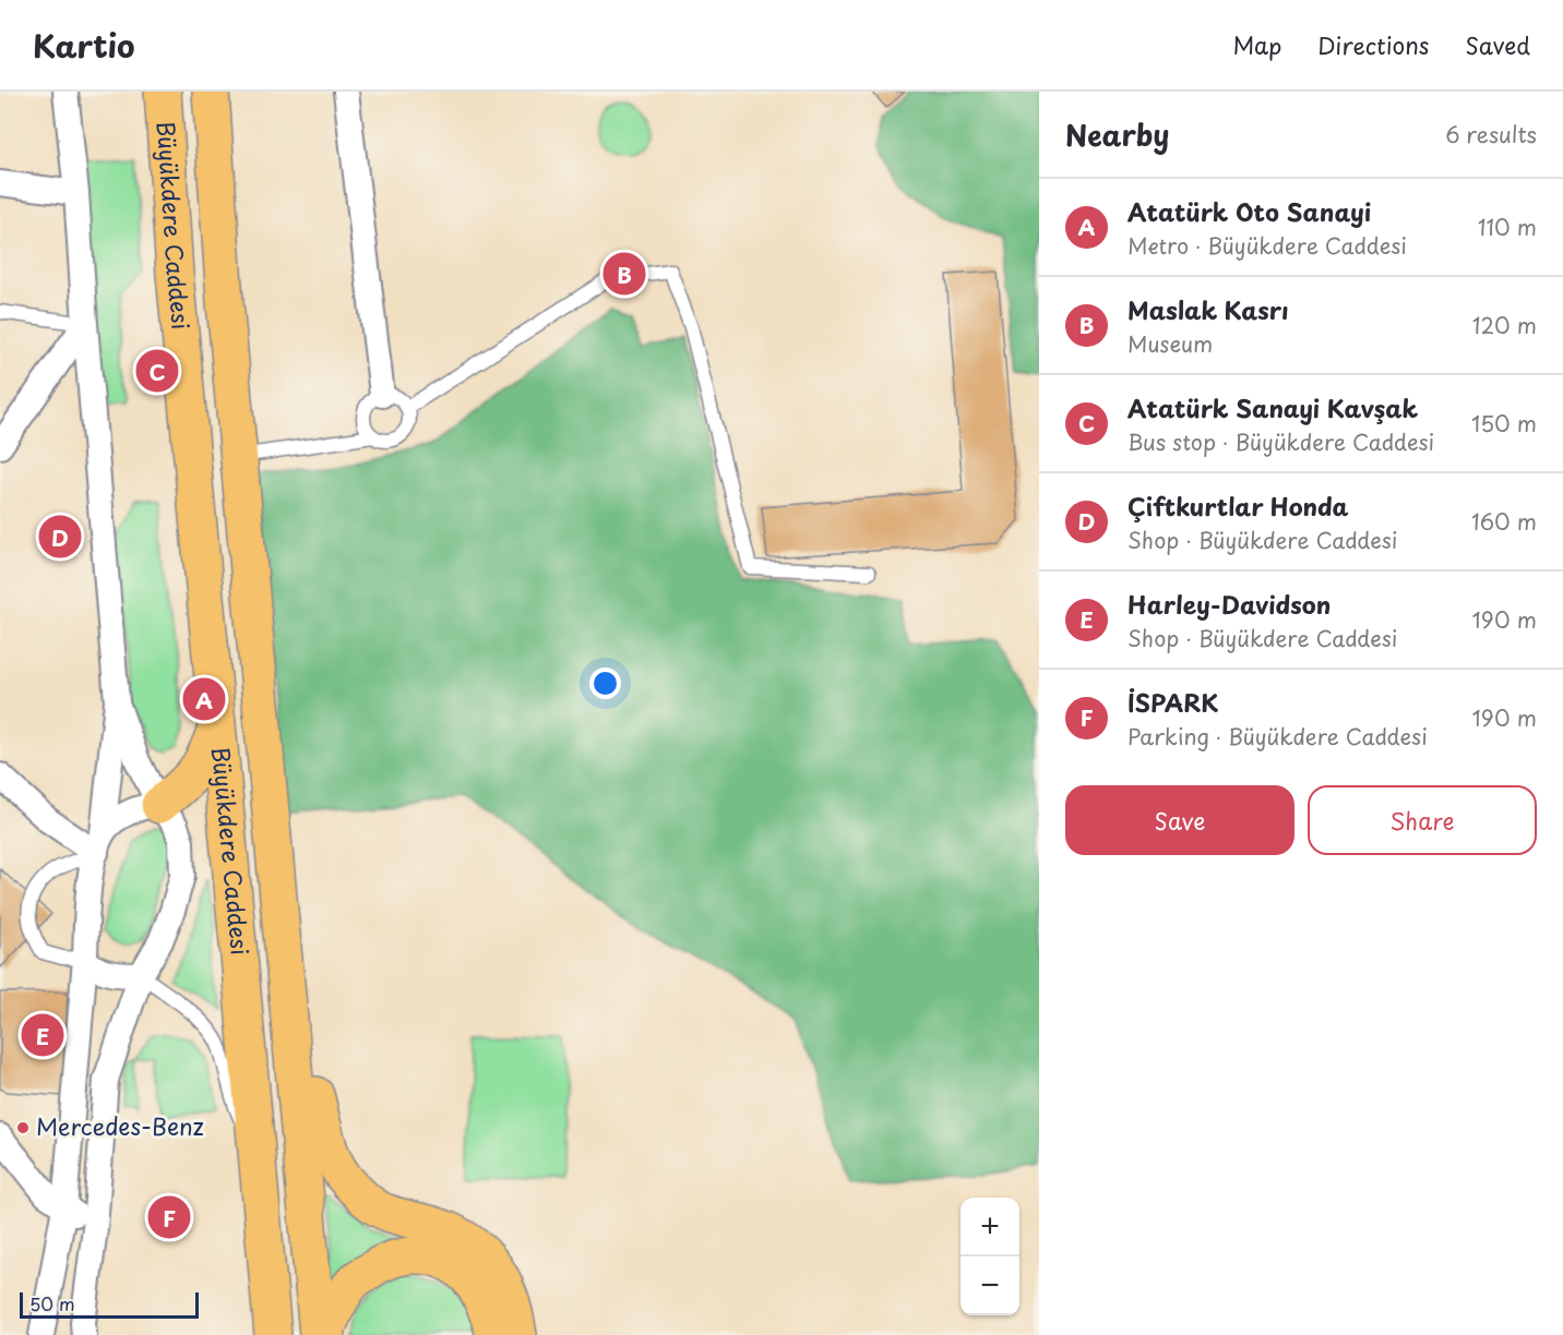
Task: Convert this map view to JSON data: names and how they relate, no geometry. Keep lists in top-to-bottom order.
{
  "streets": {
    "main road": ["Büyükdere Caddesi"]
  },
  "places": ["Mercedes-Benz"],
  "scale_bar": "50 m",
  "page": {
    "header": "Kartio",
    "nav": ["Map", "Directions", "Saved"],
    "heading": ["Nearby", "6 results"],
    "list": [
      {
        "mark": "A",
        "name": "Atatürk Oto Sanayi",
        "note": "Metro · Büyükdere Caddesi",
        "value": "110 m"
      },
      {
        "mark": "B",
        "name": "Maslak Kasrı",
        "note": "Museum",
        "value": "120 m"
      },
      {
        "mark": "C",
        "name": "Atatürk Sanayi Kavşak",
        "note": "Bus stop · Büyükdere Caddesi",
        "value": "150 m"
      },
      {
        "mark": "D",
        "name": "Çiftkurtlar Honda",
        "note": "Shop · Büyükdere Caddesi",
        "value": "160 m"
      },
      {
        "mark": "E",
        "name": "Harley-Davidson",
        "note": "Shop · Büyükdere Caddesi",
        "value": "190 m"
      },
      {
        "mark": "F",
        "name": "İSPARK",
        "note": "Parking · Büyükdere Caddesi",
        "value": "190 m"
      }
    ],
    "pins": [
      "B",
      "C",
      "D",
      "A",
      "E",
      "F"
    ],
    "buttons": ["Save", "Share"],
    "map_buttons": ["+", "−"],
    "scale": "50 m"
  }
}
